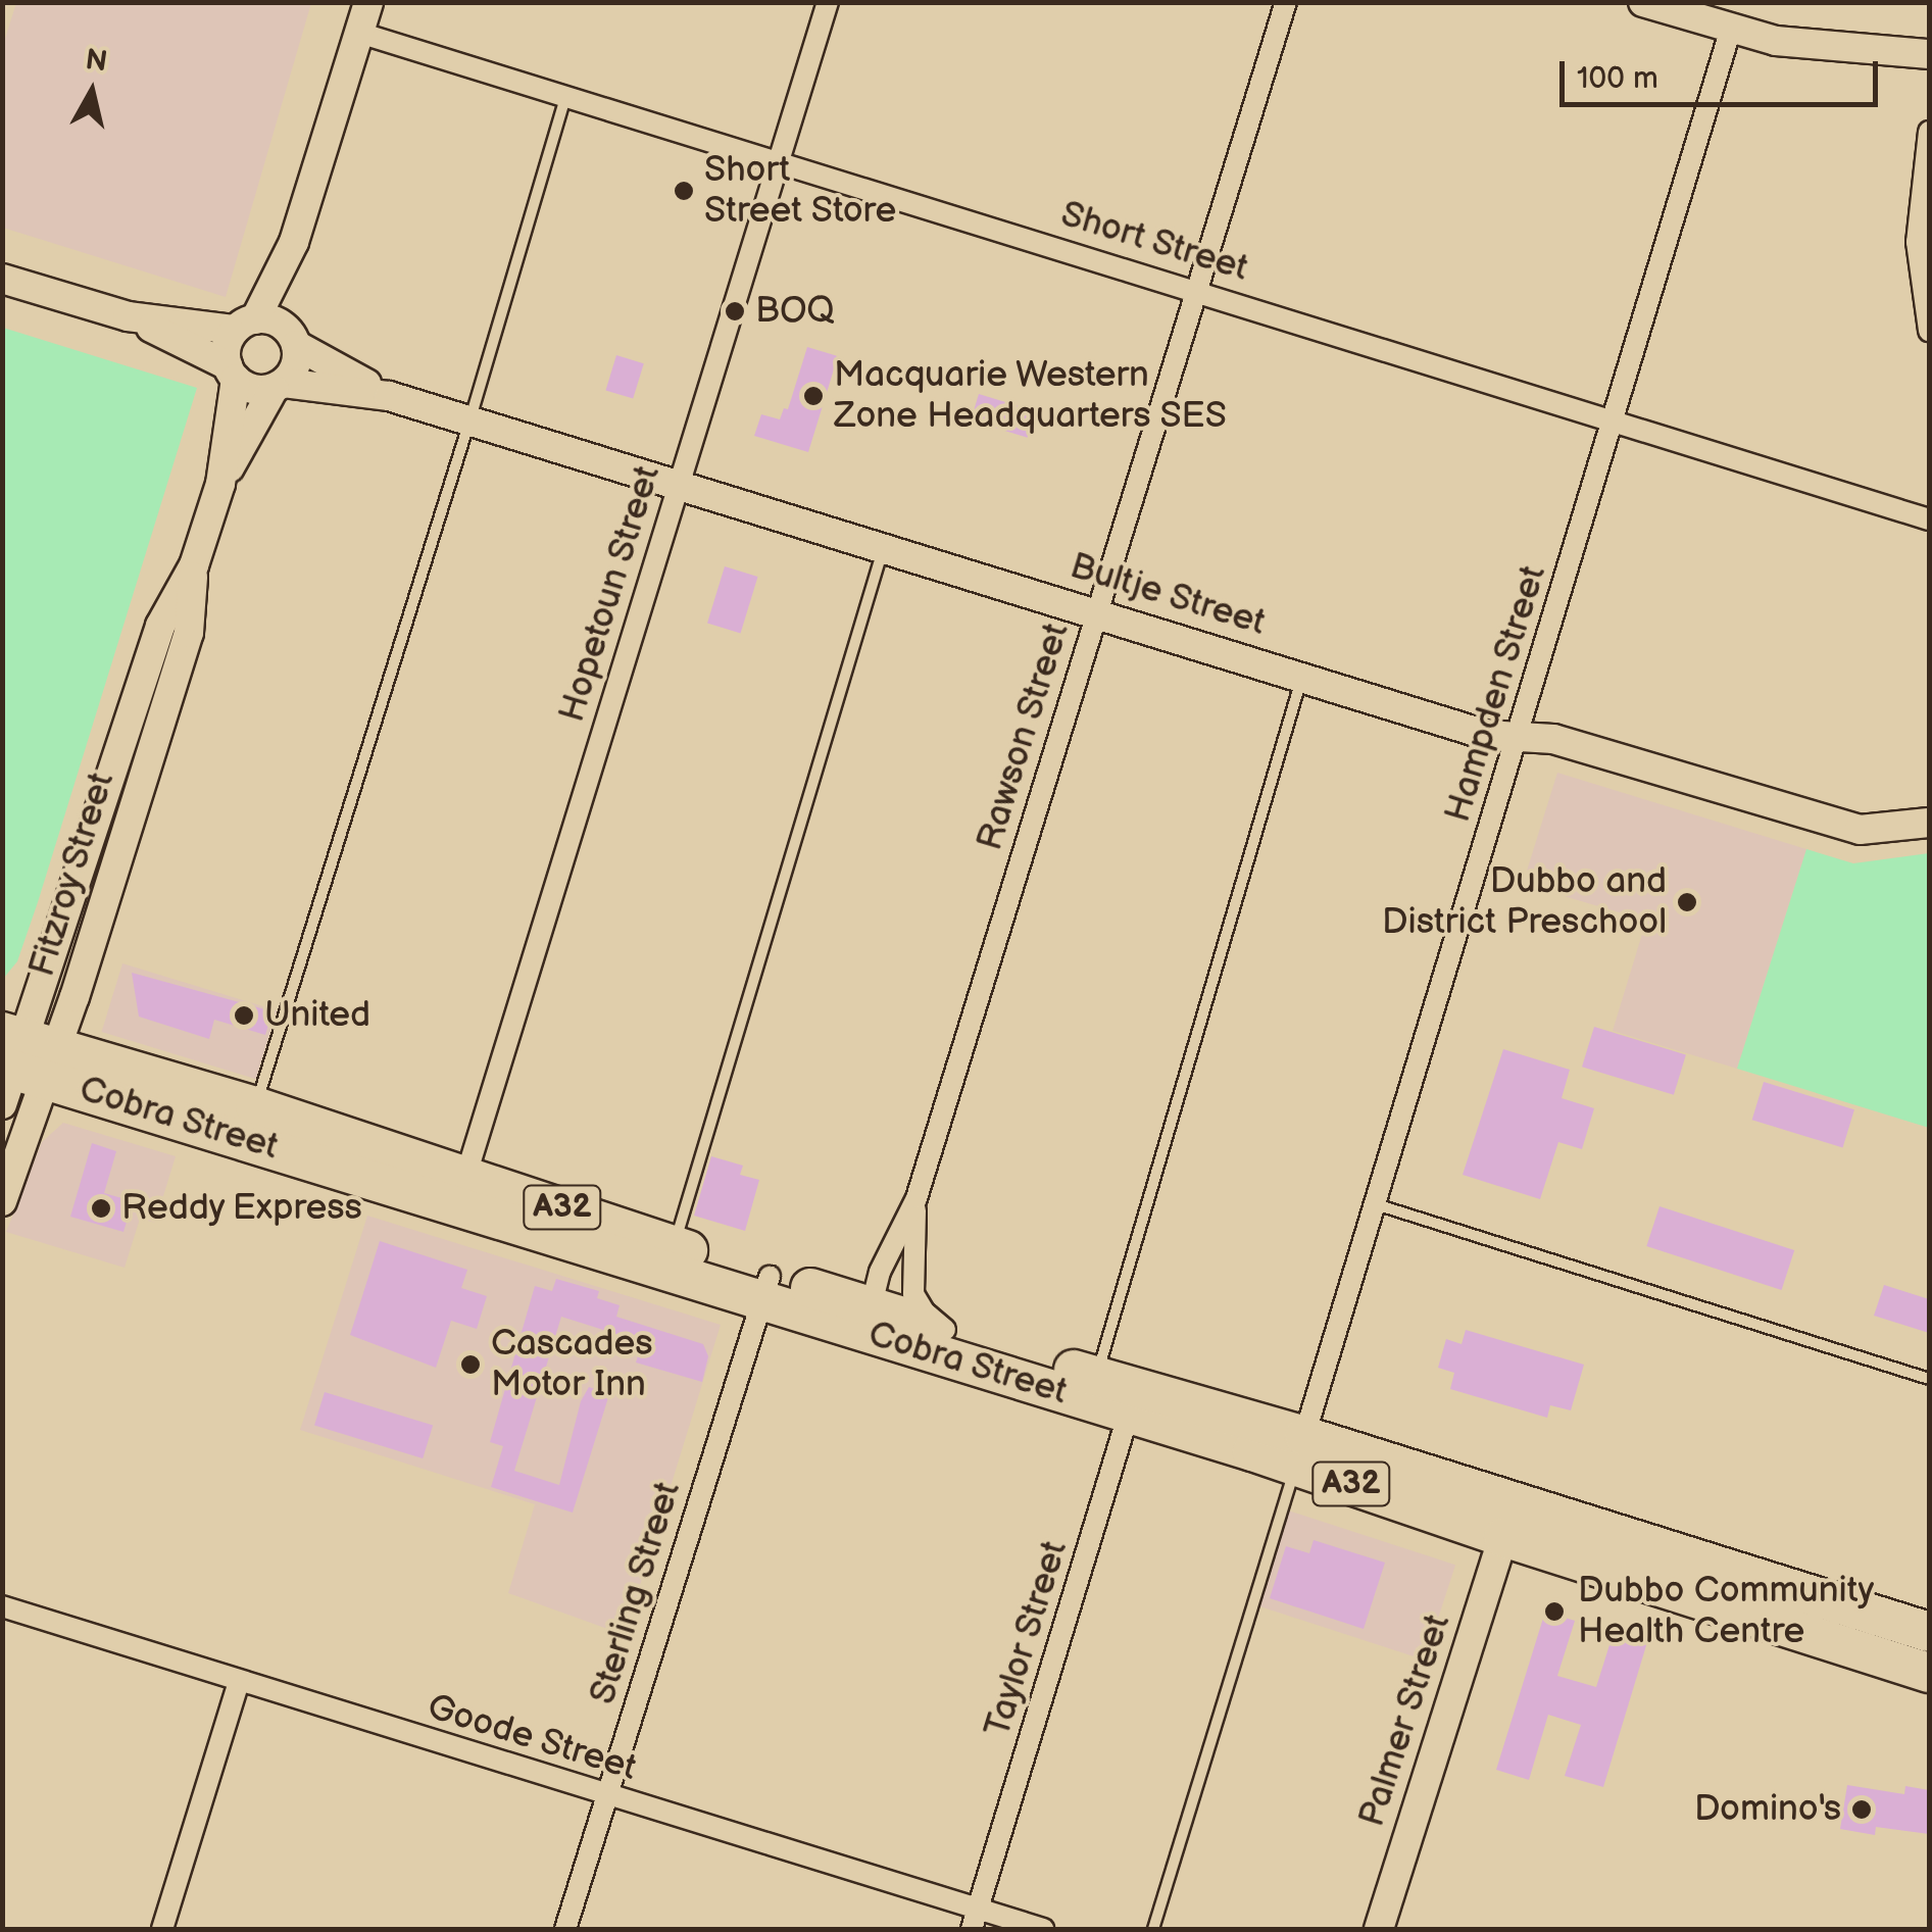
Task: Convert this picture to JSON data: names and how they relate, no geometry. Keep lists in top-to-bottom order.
{
  "streets": {
    "highway": ["Cobra Street", "A32"],
    "street": [
      "Short Street",
      "Hopetoun Street",
      "Bultje Street",
      "Hampden Street",
      "Rawson Street",
      "Fitzroy Street",
      "Sterling Street",
      "Taylor Street",
      "Palmer Street",
      "Goode Street"
    ]
  },
  "crossings": [
    ["Short Street", "Hopetoun Street"],
    ["Short Street", "Hampden Street"],
    ["Short Street", "Rawson Street"],
    ["Hopetoun Street", "Bultje Street"],
    ["Hopetoun Street", "Cobra Street"],
    ["Bultje Street", "Hampden Street"],
    ["Bultje Street", "Rawson Street"],
    ["Bultje Street", "Fitzroy Street"],
    ["Hampden Street", "Cobra Street"],
    ["Rawson Street", "Cobra Street"],
    ["Fitzroy Street", "Cobra Street"],
    ["Cobra Street", "Sterling Street"],
    ["Cobra Street", "Taylor Street"],
    ["Cobra Street", "Palmer Street"],
    ["Sterling Street", "Goode Street"],
    ["Taylor Street", "Goode Street"]
  ],
  "places": [
    "Short Street Store",
    "BOQ",
    "Macquarie Western Zone Headquarters SES",
    "Dubbo and District Preschool",
    "United",
    "Reddy Express",
    "Cascades Motor Inn",
    "Dubbo Community Health Centre",
    "Domino's"
  ],
  "scale_bar": "100 m",
  "north": "top"
}
